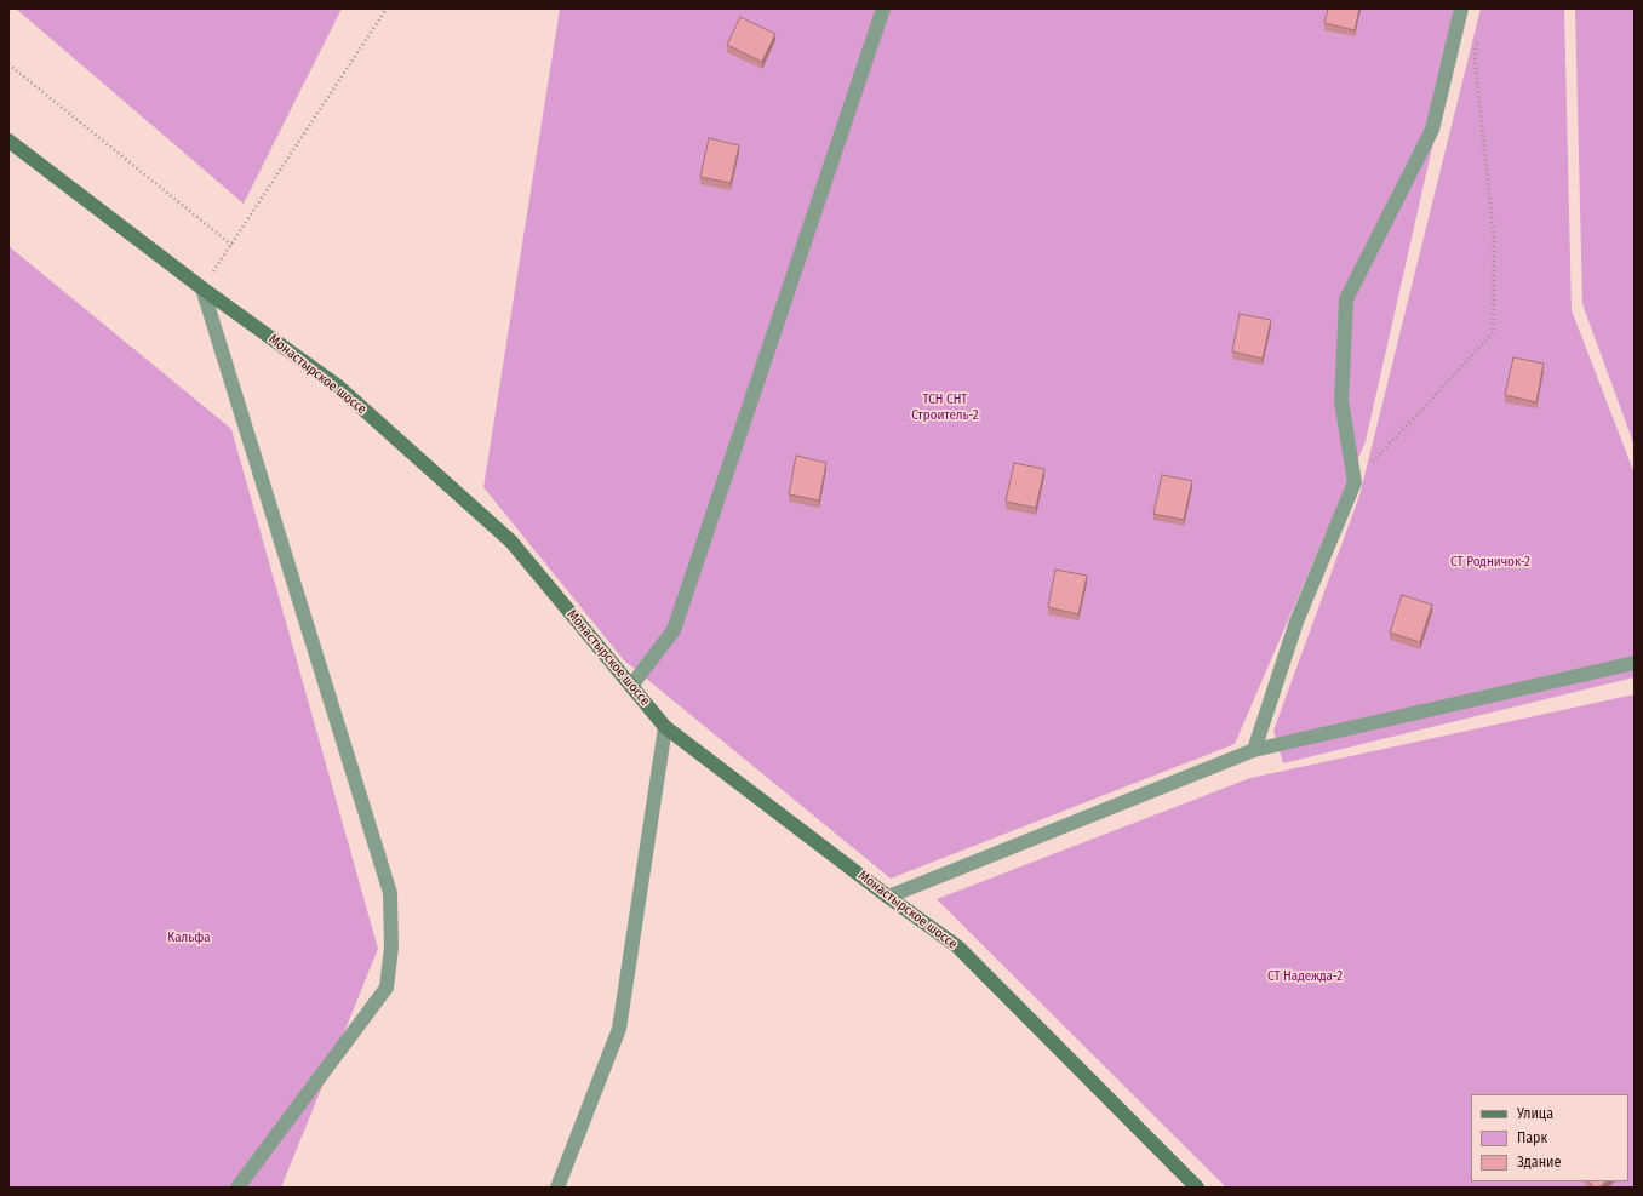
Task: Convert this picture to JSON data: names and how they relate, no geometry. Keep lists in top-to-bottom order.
{
  "streets": {
    "main road": ["Монастырское шоссе"]
  },
  "parks": [
    "ТСН СНТ Строитель-2",
    "СТ Родничок-2",
    "Кальфа",
    "СТ Надежда-2"
  ],
  "legend": ["Улица", "Парк", "Здание"]
}
